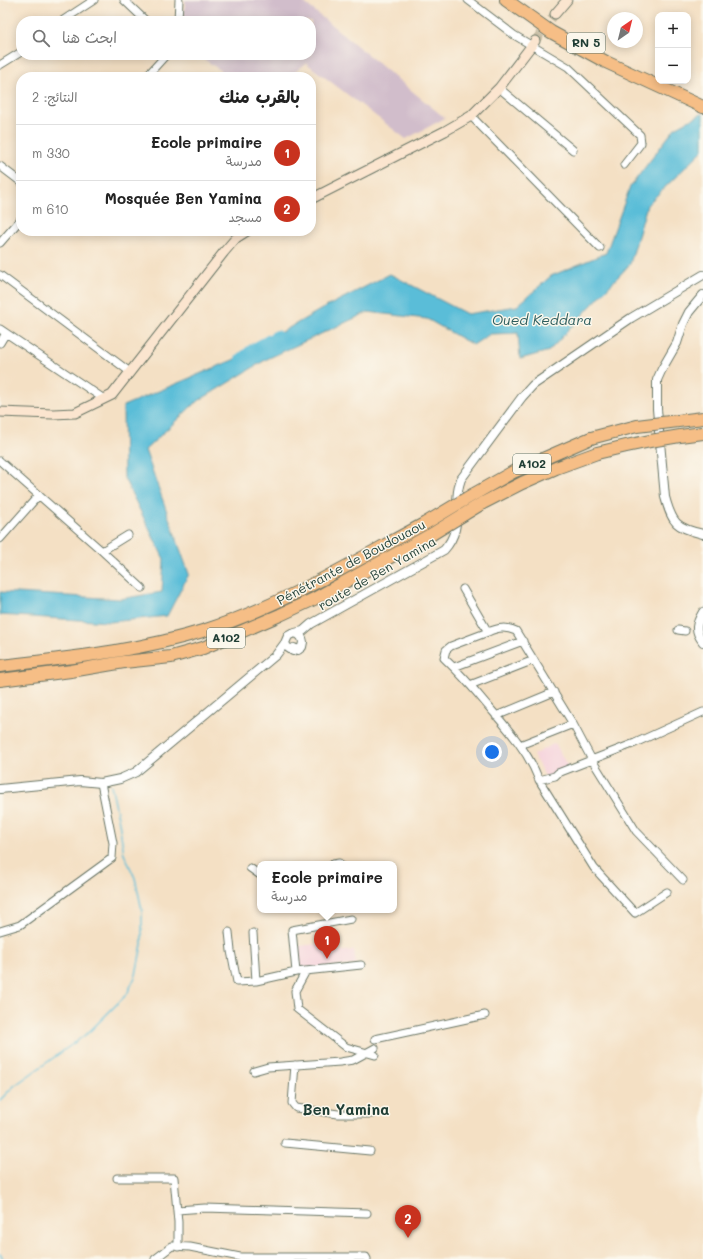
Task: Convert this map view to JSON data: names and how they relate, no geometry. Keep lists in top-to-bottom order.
{
  "streets": {
    "highway": ["RN 5", "A102", "Pénétrante de Boudouaou"],
    "street": ["route de Ben Yamina"]
  },
  "districts": ["Ben Yamina"],
  "water": ["Oued Keddara"],
  "north": "top right",
  "page": {
    "map_buttons": ["+", "−"],
    "search": "ابحث هنا",
    "heading": ["بالقرب منك", "النتائج: 2"],
    "list": [
      {
        "mark": "1",
        "name": "Ecole primaire",
        "note": "مدرسة",
        "value": "330 m"
      },
      {
        "mark": "2",
        "name": "Mosquée Ben Yamina",
        "note": "مسجد",
        "value": "610 m"
      }
    ],
    "popup": ["Ecole primaire", "مدرسة"],
    "pins": ["1", "2"]
  }
}
